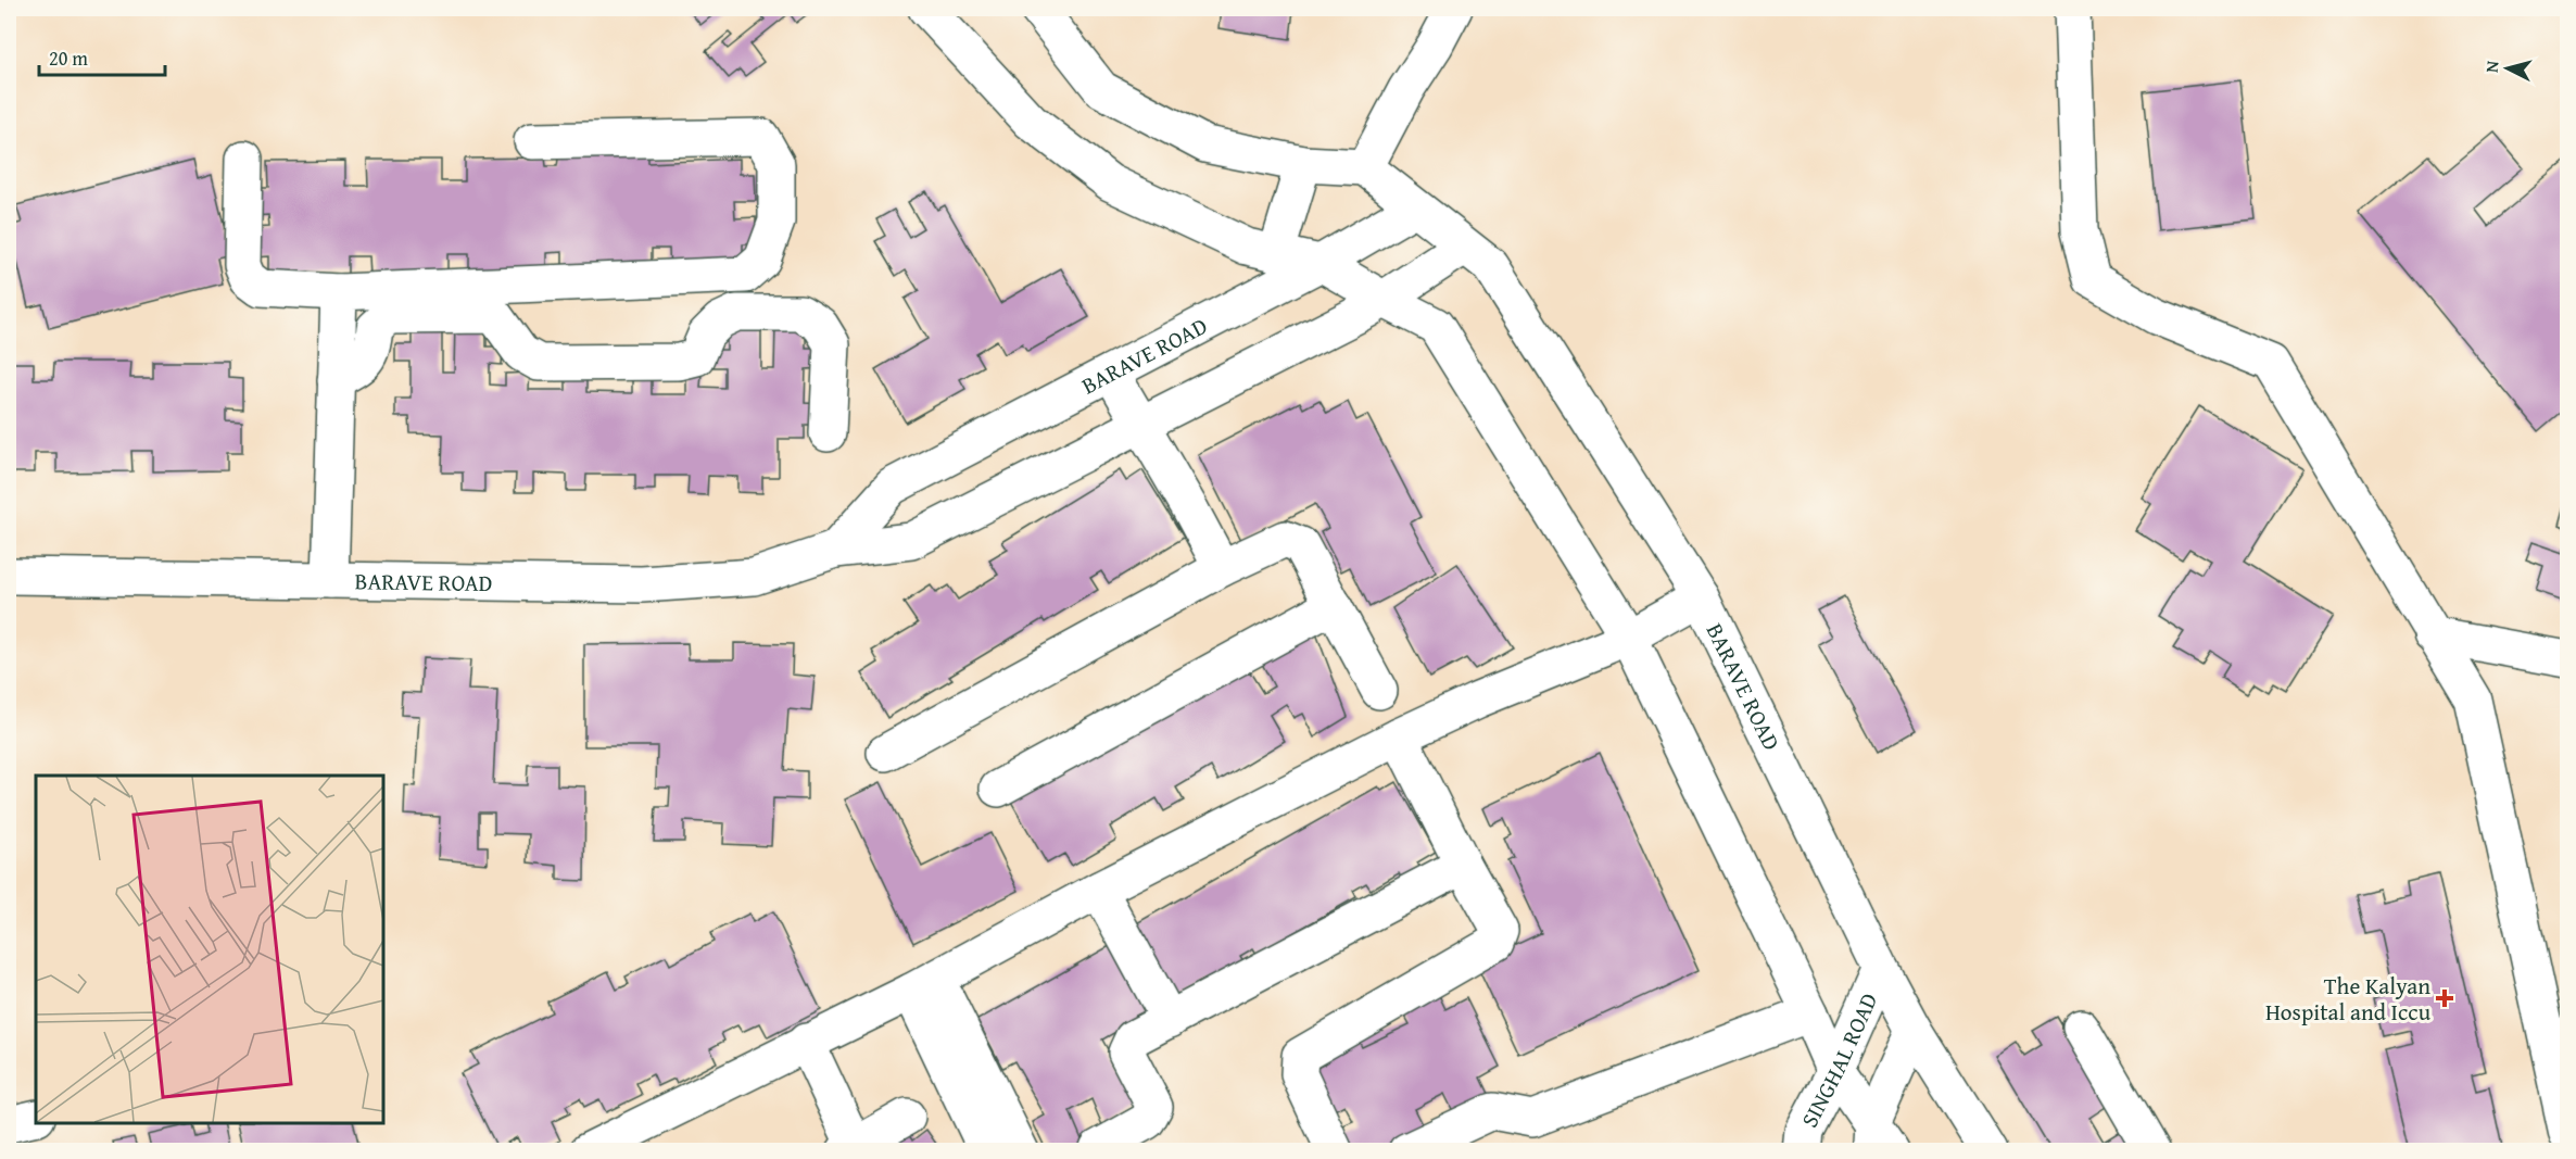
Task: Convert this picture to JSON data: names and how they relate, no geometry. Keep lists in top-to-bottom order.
{
  "streets": {
    "street": ["BARAVE ROAD", "SINGHAL ROAD"]
  },
  "crossings": [
    ["BARAVE ROAD", "SINGHAL ROAD"]
  ],
  "places": {
    "health": ["The Kalyan Hospital and Iccu"]
  },
  "scale_bar": "20 m",
  "north": "left"
}
